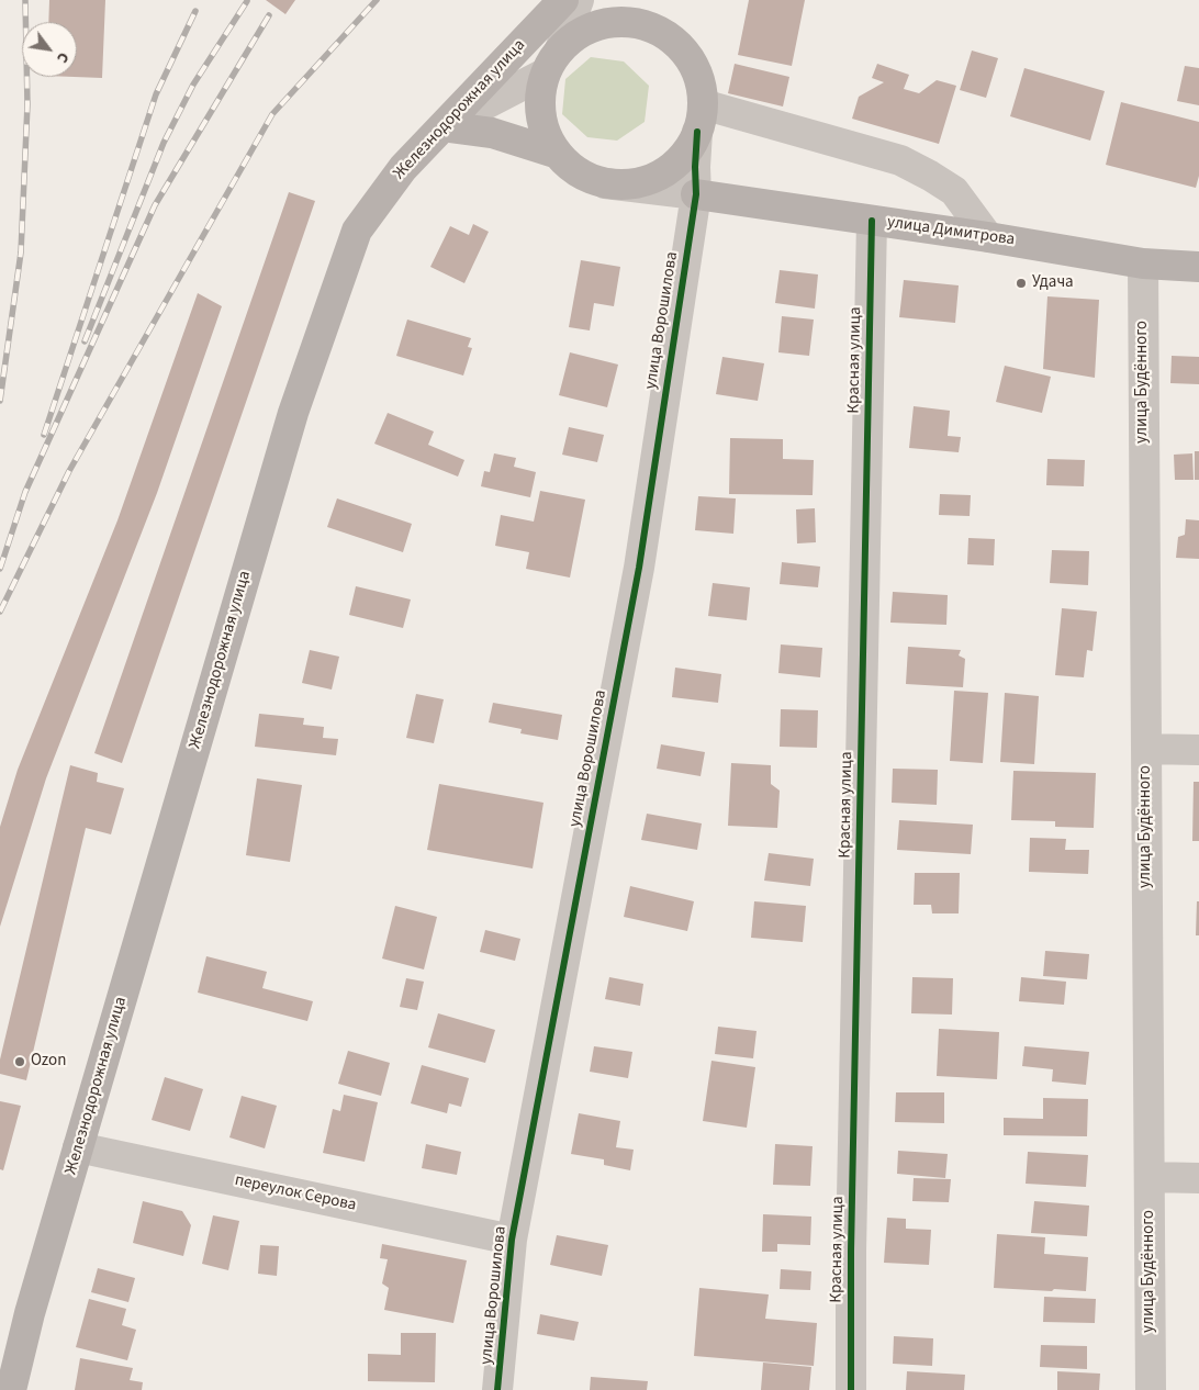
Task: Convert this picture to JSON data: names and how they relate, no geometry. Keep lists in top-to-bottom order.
{
  "streets": {
    "main road": ["Железнодорожная улица", "улица Димитрова"],
    "street": [
      "улица Ворошилова",
      "Красная улица",
      "улица Будённого",
      "переулок Серова"
    ]
  },
  "crossings": [
    ["Железнодорожная улица", "переулок Серова"],
    ["улица Димитрова", "улица Ворошилова"],
    ["улица Димитрова", "Красная улица"],
    ["улица Димитрова", "улица Будённого"],
    ["улица Ворошилова", "переулок Серова"]
  ],
  "places": ["Удача", "Ozon"],
  "north": "bottom right"
}
